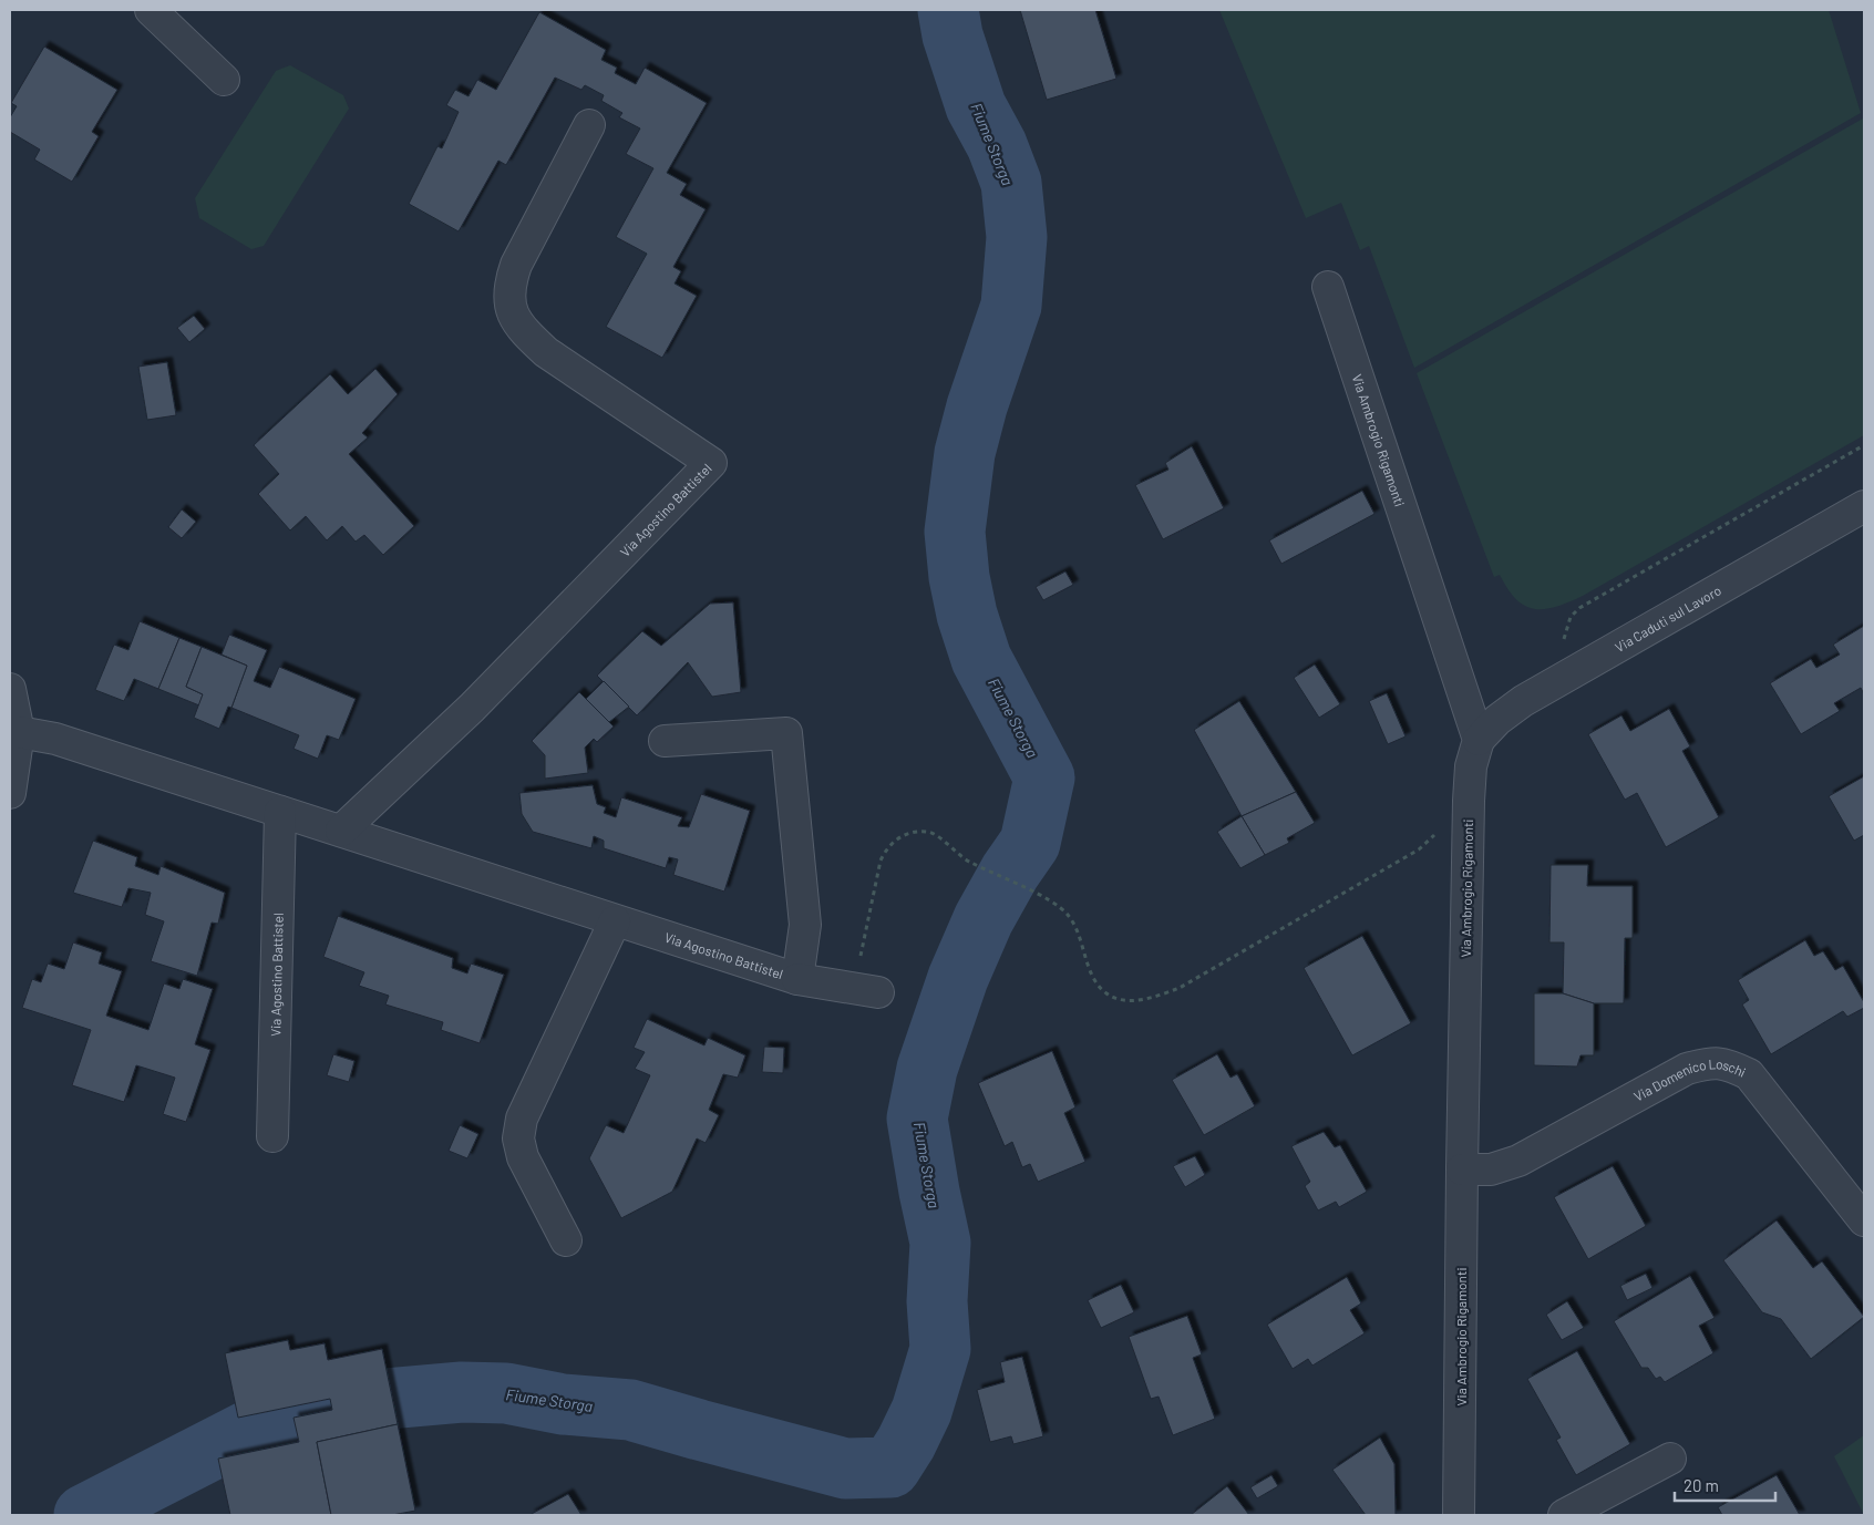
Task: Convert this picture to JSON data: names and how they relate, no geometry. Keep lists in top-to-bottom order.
{
  "streets": {
    "street": [
      "Via Ambrogio Rigamonti",
      "Via Agostino Battistel",
      "Via Caduti sul Lavoro",
      "Via Domenico Loschi"
    ]
  },
  "crossings": [
    ["Via Ambrogio Rigamonti", "Via Caduti sul Lavoro"],
    ["Via Ambrogio Rigamonti", "Via Domenico Loschi"]
  ],
  "water": ["Fiume Storga"],
  "scale_bar": "20 m"
}
